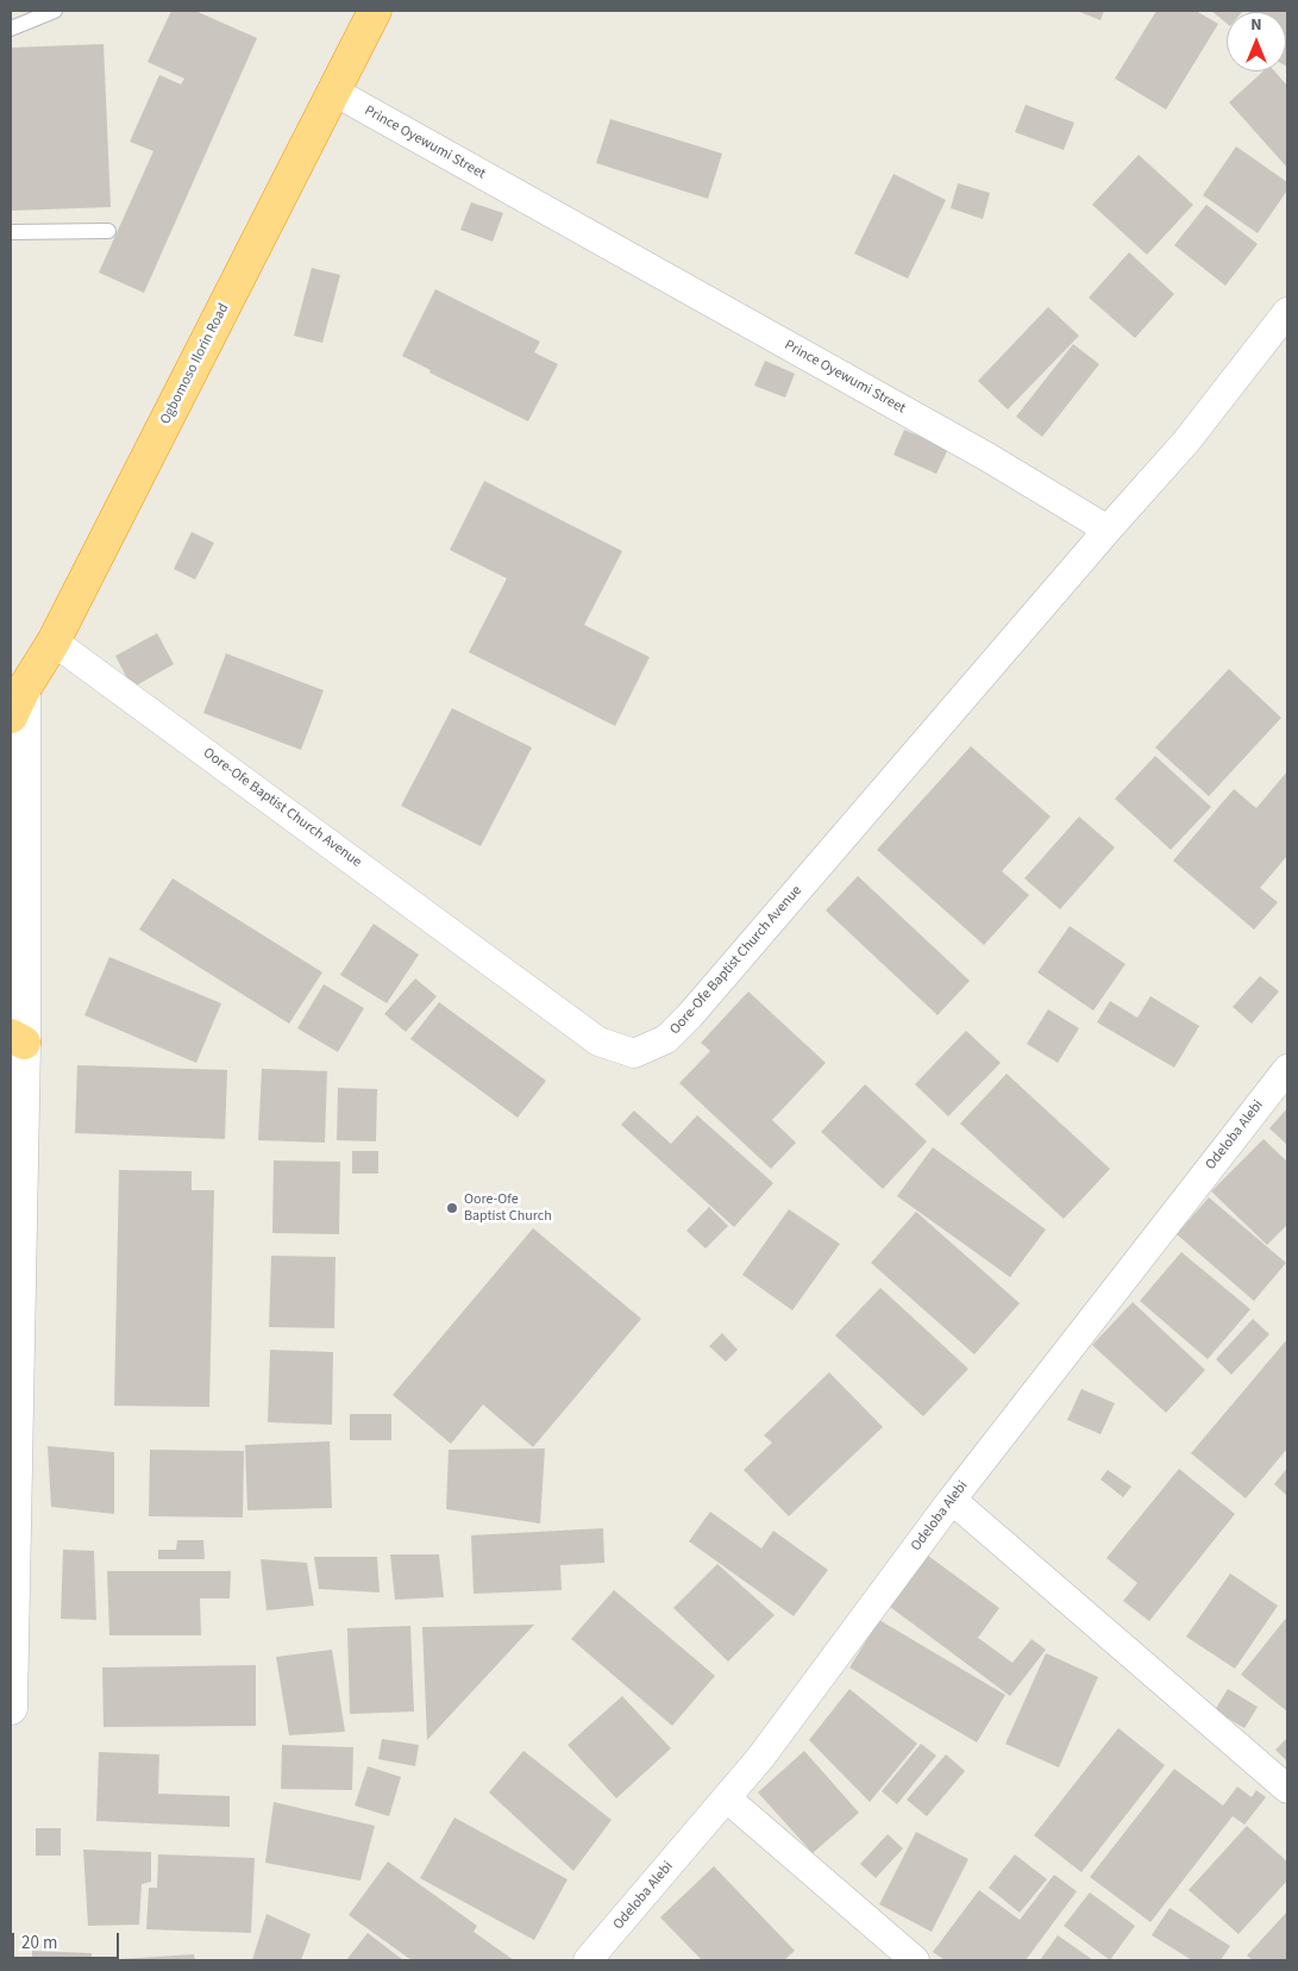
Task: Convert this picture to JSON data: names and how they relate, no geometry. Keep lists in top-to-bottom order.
{
  "streets": {
    "highway": ["Ogbomoso Ilorin Road"],
    "street": ["Prince Oyewumi Street", "Oore-Ofe Baptist Church Avenue", "Odeloba Alebi"]
  },
  "crossings": [
    ["Prince Oyewumi Street", "Ogbomoso Ilorin Road"],
    ["Prince Oyewumi Street", "Oore-Ofe Baptist Church Avenue"],
    ["Ogbomoso Ilorin Road", "Oore-Ofe Baptist Church Avenue"]
  ],
  "places": ["Oore-Ofe Baptist Church"],
  "scale_bar": "20 m",
  "north": "top"
}
